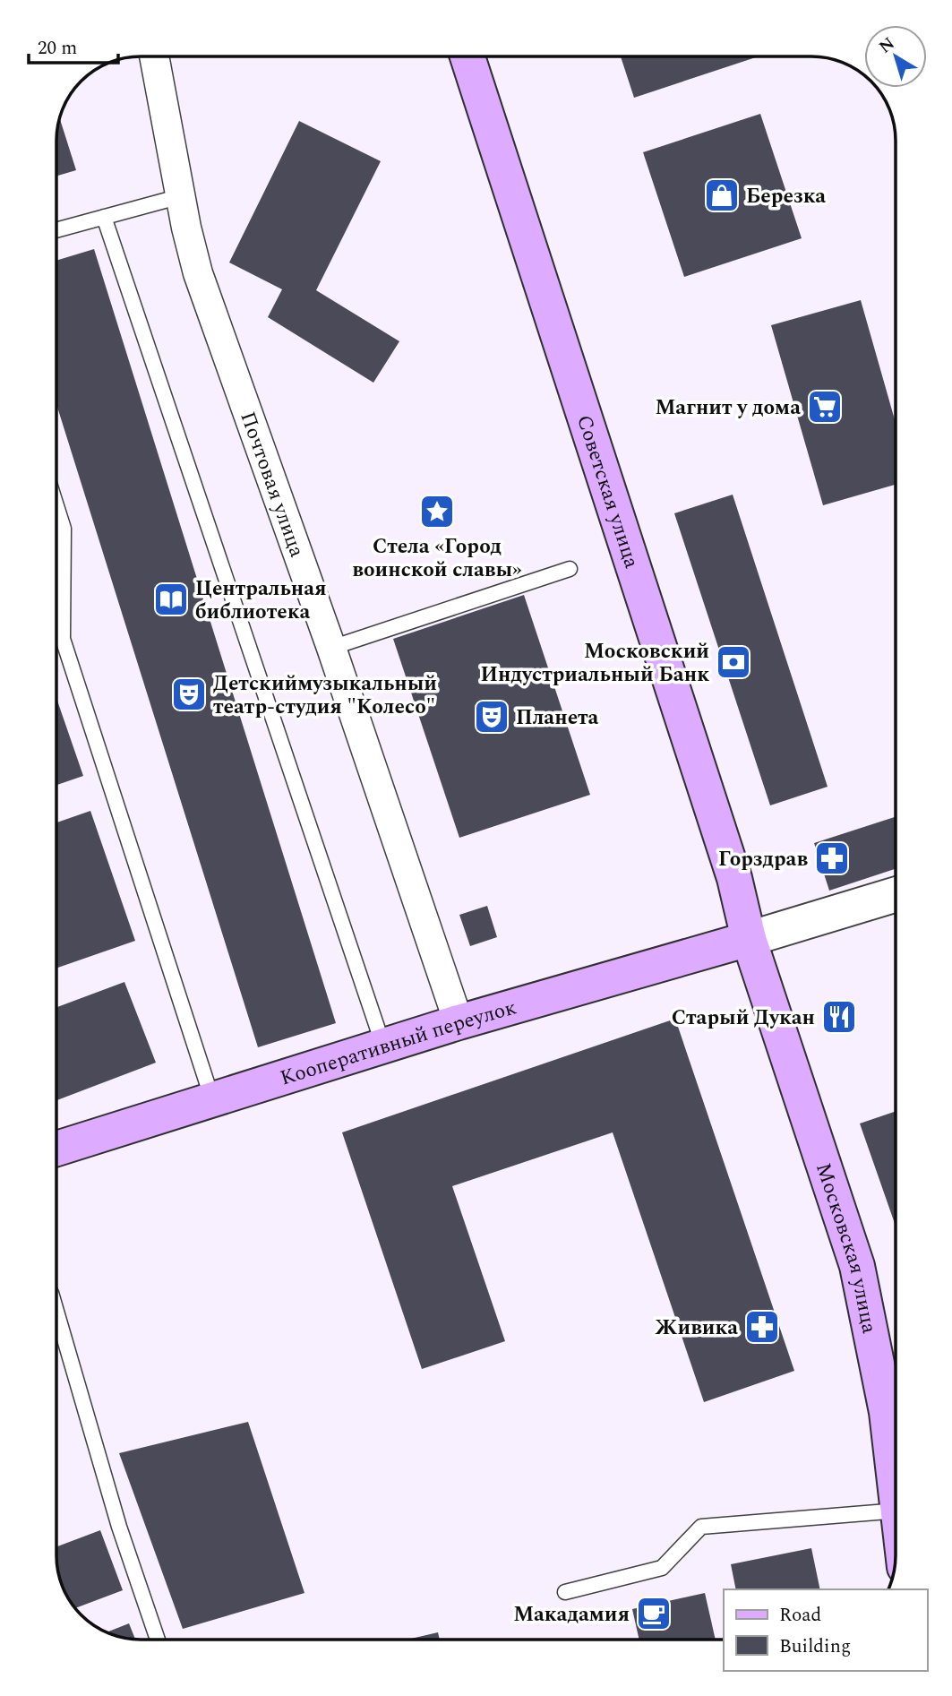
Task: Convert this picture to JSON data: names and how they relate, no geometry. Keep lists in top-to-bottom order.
{
  "streets": {
    "main road": ["Советская улица", "Кооперативный переулок", "Московская улица"],
    "street": ["Почтовая улица"]
  },
  "crossings": [
    ["Почтовая улица", "Кооперативный переулок"],
    ["Советская улица", "Кооперативный переулок"],
    ["Советская улица", "Московская улица"],
    ["Кооперативный переулок", "Московская улица"]
  ],
  "places": {
    "shop": ["Березка"],
    "supermarket": ["Магнит у дома"],
    "place": ["Стела «Город воинской славы»"],
    "library": ["Центральная библиотека"],
    "bank": ["Московский Индустриальный Банк"],
    "theatre": ["Детскиймузыкальный театр-студия \"Колесо\"", "Планета"],
    "pharmacy": ["Горздрав", "Живика"],
    "restaurant": ["Старый Дукан"],
    "cafe": ["Макадамия"]
  },
  "legend": ["Road", "Building"],
  "scale_bar": "20 m",
  "north": "top left"
}
